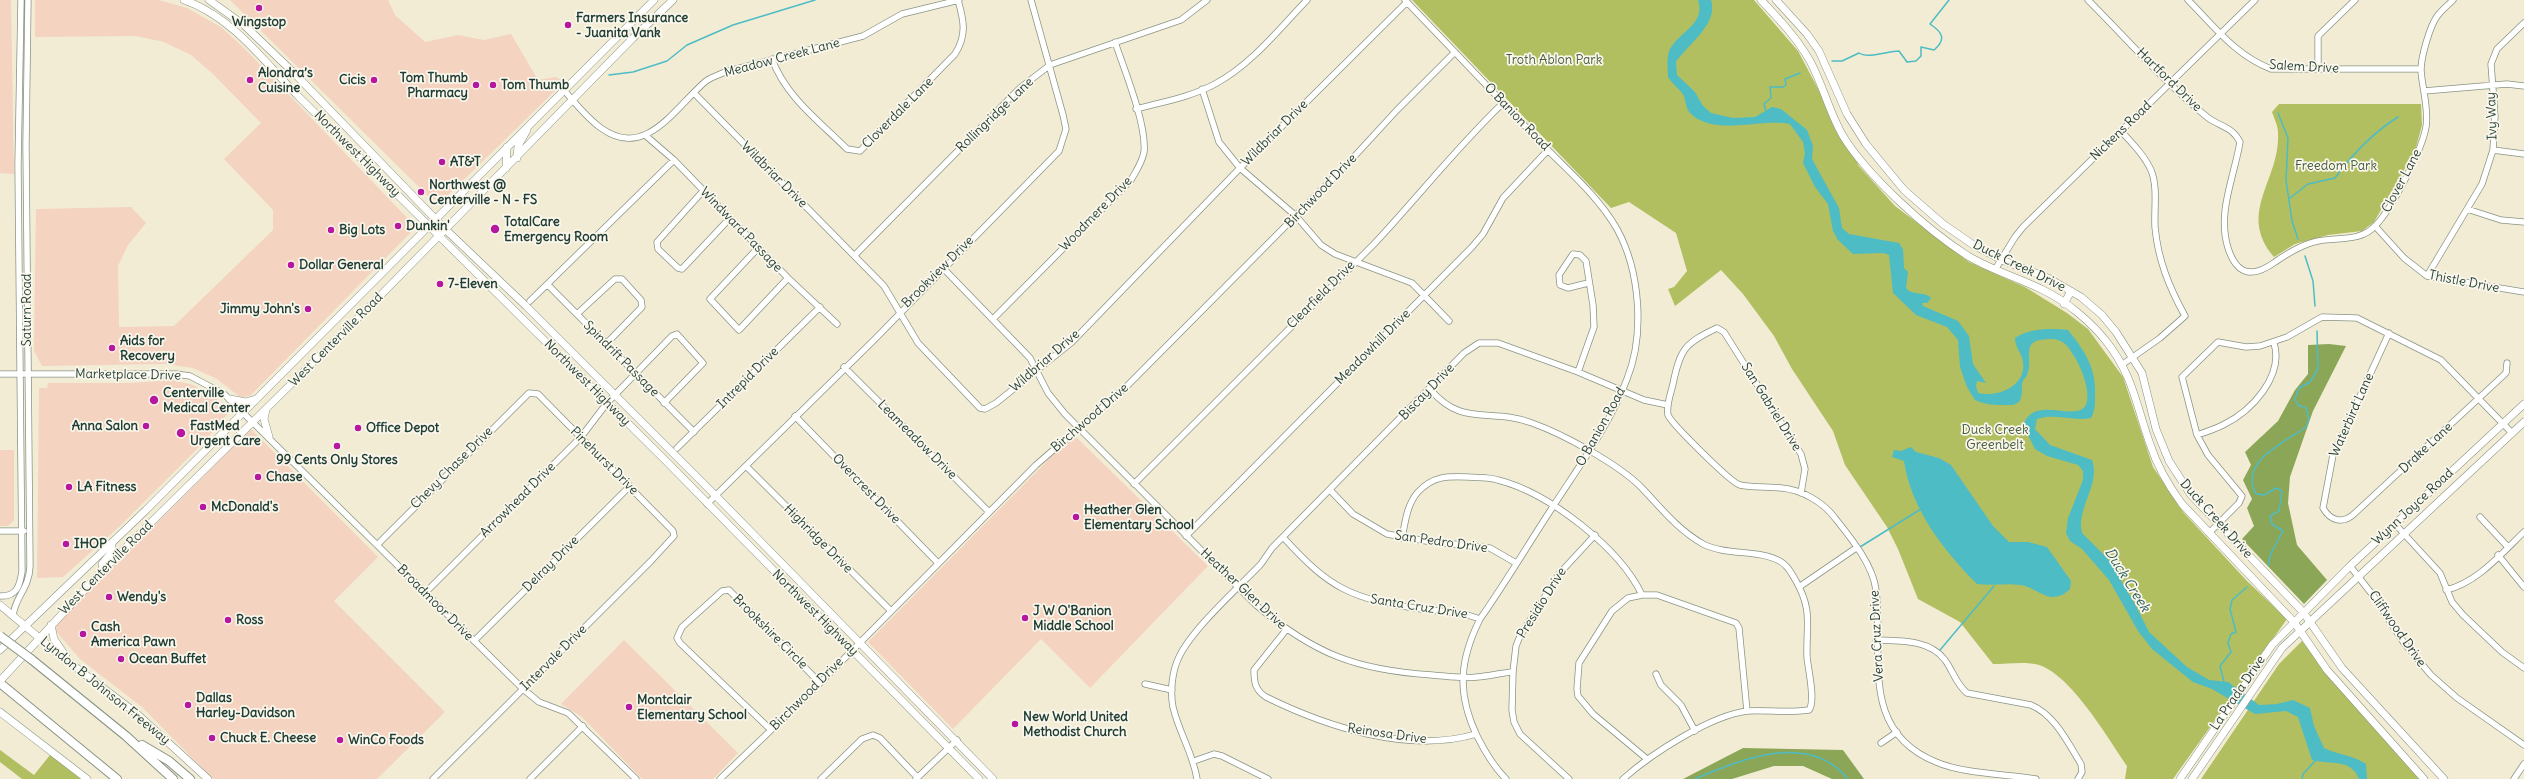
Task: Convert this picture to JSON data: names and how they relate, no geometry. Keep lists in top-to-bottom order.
{
  "streets": {
    "highway": ["Lyndon B Johnson Freeway"],
    "main road": [
      "Northwest Highway",
      "Duck Creek Drive",
      "West Centerville Road",
      "Wynn Joyce Road",
      "La Prada Drive"
    ],
    "street": [
      "Meadow Creek Lane",
      "Salem Drive",
      "Hartford Drive",
      "Cloverdale Lane",
      "Rollingridge Lane",
      "Ivy Way",
      "O Banion Road",
      "Nickens Road",
      "Wildbriar Drive",
      "Clover Lane",
      "Birchwood Drive",
      "Woodmere Drive",
      "Windward Passage",
      "Brookview Drive",
      "Thistle Drive",
      "Clearfield Drive",
      "Saturn Road",
      "Meadowhill Drive",
      "Spindrift Passage",
      "Marketplace Drive",
      "Intrepid Drive",
      "Biscay Drive",
      "San Gabriel Drive",
      "Waterbird Lane",
      "Leameadow Drive",
      "Drake Lane",
      "Pinehurst Drive",
      "Chevy Chase Drive",
      "Overcrest Drive",
      "Arrowhead Drive",
      "Highridge Drive",
      "San Pedro Drive",
      "Delray Drive",
      "Heather Glen Drive",
      "Broadmoor Drive",
      "Presidio Drive",
      "Santa Cruz Drive",
      "Cliffwood Drive",
      "Brookshire Circle",
      "Vera Cruz Drive",
      "Intervale Drive",
      "Reinosa Drive"
    ]
  },
  "crossings": [
    ["Meadow Creek Lane", "Cloverdale Lane"],
    ["Meadow Creek Lane", "Wildbriar Drive"],
    ["Meadow Creek Lane", "Windward Passage"],
    ["Meadow Creek Lane", "West Centerville Road"],
    ["Salem Drive", "Nickens Road"],
    ["Salem Drive", "Clover Lane"],
    ["Hartford Drive", "Nickens Road"],
    ["Hartford Drive", "Clover Lane"],
    ["Hartford Drive", "Thistle Drive"],
    ["Rollingridge Lane", "Wildbriar Drive"],
    ["Rollingridge Lane", "Woodmere Drive"],
    ["Rollingridge Lane", "Brookview Drive"],
    ["Ivy Way", "Thistle Drive"],
    ["O Banion Road", "Wildbriar Drive"],
    ["O Banion Road", "Birchwood Drive"],
    ["O Banion Road", "Clearfield Drive"],
    ["O Banion Road", "Meadowhill Drive"],
    ["O Banion Road", "Biscay Drive"],
    ["O Banion Road", "San Pedro Drive"],
    ["O Banion Road", "Heather Glen Drive"],
    ["O Banion Road", "Santa Cruz Drive"],
    ["O Banion Road", "Reinosa Drive"],
    ["Nickens Road", "Duck Creek Drive"],
    ["Wildbriar Drive", "Brookview Drive"],
    ["Wildbriar Drive", "Heather Glen Drive"],
    ["Northwest Highway", "Birchwood Drive"],
    ["Northwest Highway", "Brookview Drive"],
    ["Northwest Highway", "West Centerville Road"],
    ["Northwest Highway", "Arrowhead Drive"],
    ["Clover Lane", "Thistle Drive"],
    ["Birchwood Drive", "Leameadow Drive"],
    ["Birchwood Drive", "Overcrest Drive"],
    ["Birchwood Drive", "Highridge Drive"],
    ["Birchwood Drive", "Heather Glen Drive"],
    ["Birchwood Drive", "Brookshire Circle"],
    ["Woodmere Drive", "Heather Glen Drive"],
    ["Windward Passage", "Intrepid Drive"],
    ["Duck Creek Drive", "Wynn Joyce Road"],
    ["Duck Creek Drive", "La Prada Drive"],
    ["Brookview Drive", "Leameadow Drive"],
    ["Brookview Drive", "Overcrest Drive"],
    ["Brookview Drive", "Highridge Drive"],
    ["Brookview Drive", "Heather Glen Drive"],
    ["Clearfield Drive", "Heather Glen Drive"],
    ["Saturn Road", "Marketplace Drive"],
    ["Saturn Road", "Lyndon B Johnson Freeway"],
    ["West Centerville Road", "Marketplace Drive"],
    ["West Centerville Road", "Broadmoor Drive"],
    ["West Centerville Road", "Lyndon B Johnson Freeway"],
    ["Meadowhill Drive", "Heather Glen Drive"],
    ["Spindrift Passage", "Intrepid Drive"],
    ["Spindrift Passage", "Arrowhead Drive"],
    ["Marketplace Drive", "Broadmoor Drive"],
    ["Biscay Drive", "San Pedro Drive"],
    ["Biscay Drive", "Heather Glen Drive"],
    ["Biscay Drive", "Santa Cruz Drive"],
    ["Biscay Drive", "Vera Cruz Drive"],
    ["San Gabriel Drive", "Vera Cruz Drive"],
    ["Waterbird Lane", "Drake Lane"],
    ["Pinehurst Drive", "Chevy Chase Drive"],
    ["Pinehurst Drive", "Arrowhead Drive"],
    ["Pinehurst Drive", "Delray Drive"],
    ["Pinehurst Drive", "Intervale Drive"],
    ["Chevy Chase Drive", "Broadmoor Drive"],
    ["Arrowhead Drive", "Broadmoor Drive"],
    ["Wynn Joyce Road", "Cliffwood Drive"],
    ["Wynn Joyce Road", "La Prada Drive"],
    ["Delray Drive", "Broadmoor Drive"],
    ["Heather Glen Drive", "Presidio Drive"],
    ["Heather Glen Drive", "Reinosa Drive"],
    ["Broadmoor Drive", "Intervale Drive"]
  ],
  "water": ["Duck Creek"],
  "parks": ["Troth Ablon Park", "Freedom Park", "Duck Creek Greenbelt"],
  "places": [
    "Wingstop",
    "Farmers Insurance - Juanita Vank",
    "Alondra’s Cuisine",
    "Cicis",
    "Tom Thumb Pharmacy",
    "Tom Thumb",
    "AT&T",
    "Northwest @ Centerville - N - FS",
    "Dunkin'",
    "TotalCare Emergency Room",
    "Big Lots",
    "Dollar General",
    "7-Eleven",
    "Jimmy John's",
    "Aids for Recovery",
    "Centerville Medical Center",
    "Anna Salon",
    "Office Depot",
    "FastMed Urgent Care",
    "99 Cents Only Stores",
    "Chase",
    "LA Fitness",
    "McDonald's",
    "Heather Glen Elementary School",
    "IHOP",
    "Wendy's",
    "J W O'Banion Middle School",
    "Ross",
    "Cash America Pawn",
    "Ocean Buffet",
    "Dallas Harley-Davidson",
    "Montclair Elementary School",
    "New World United Methodist Church",
    "Chuck E. Cheese",
    "WinCo Foods"
  ]
}
